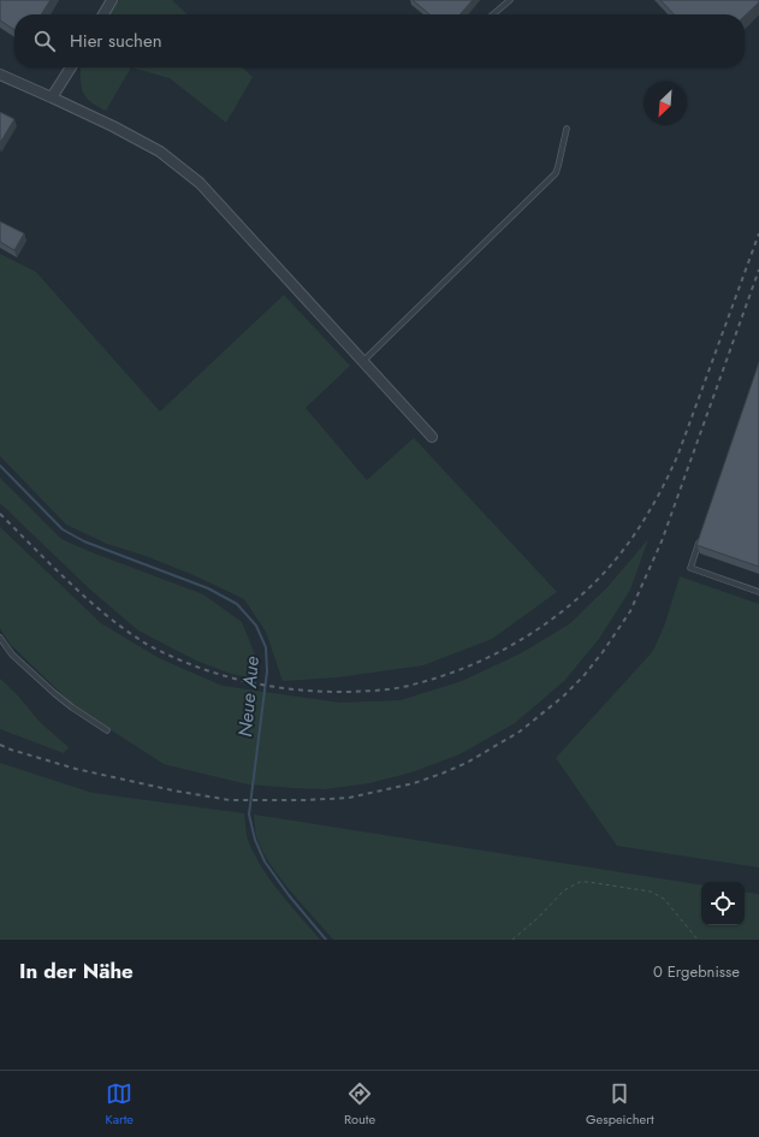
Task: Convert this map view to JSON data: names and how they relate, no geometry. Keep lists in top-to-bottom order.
{
  "water": ["Neue Aue"],
  "north": "bottom left",
  "page": {
    "search": "Hier suchen",
    "heading": ["In der Nähe", "0 Ergebnisse"],
    "nav": ["Karte", "Route", "Gespeichert"]
  }
}
